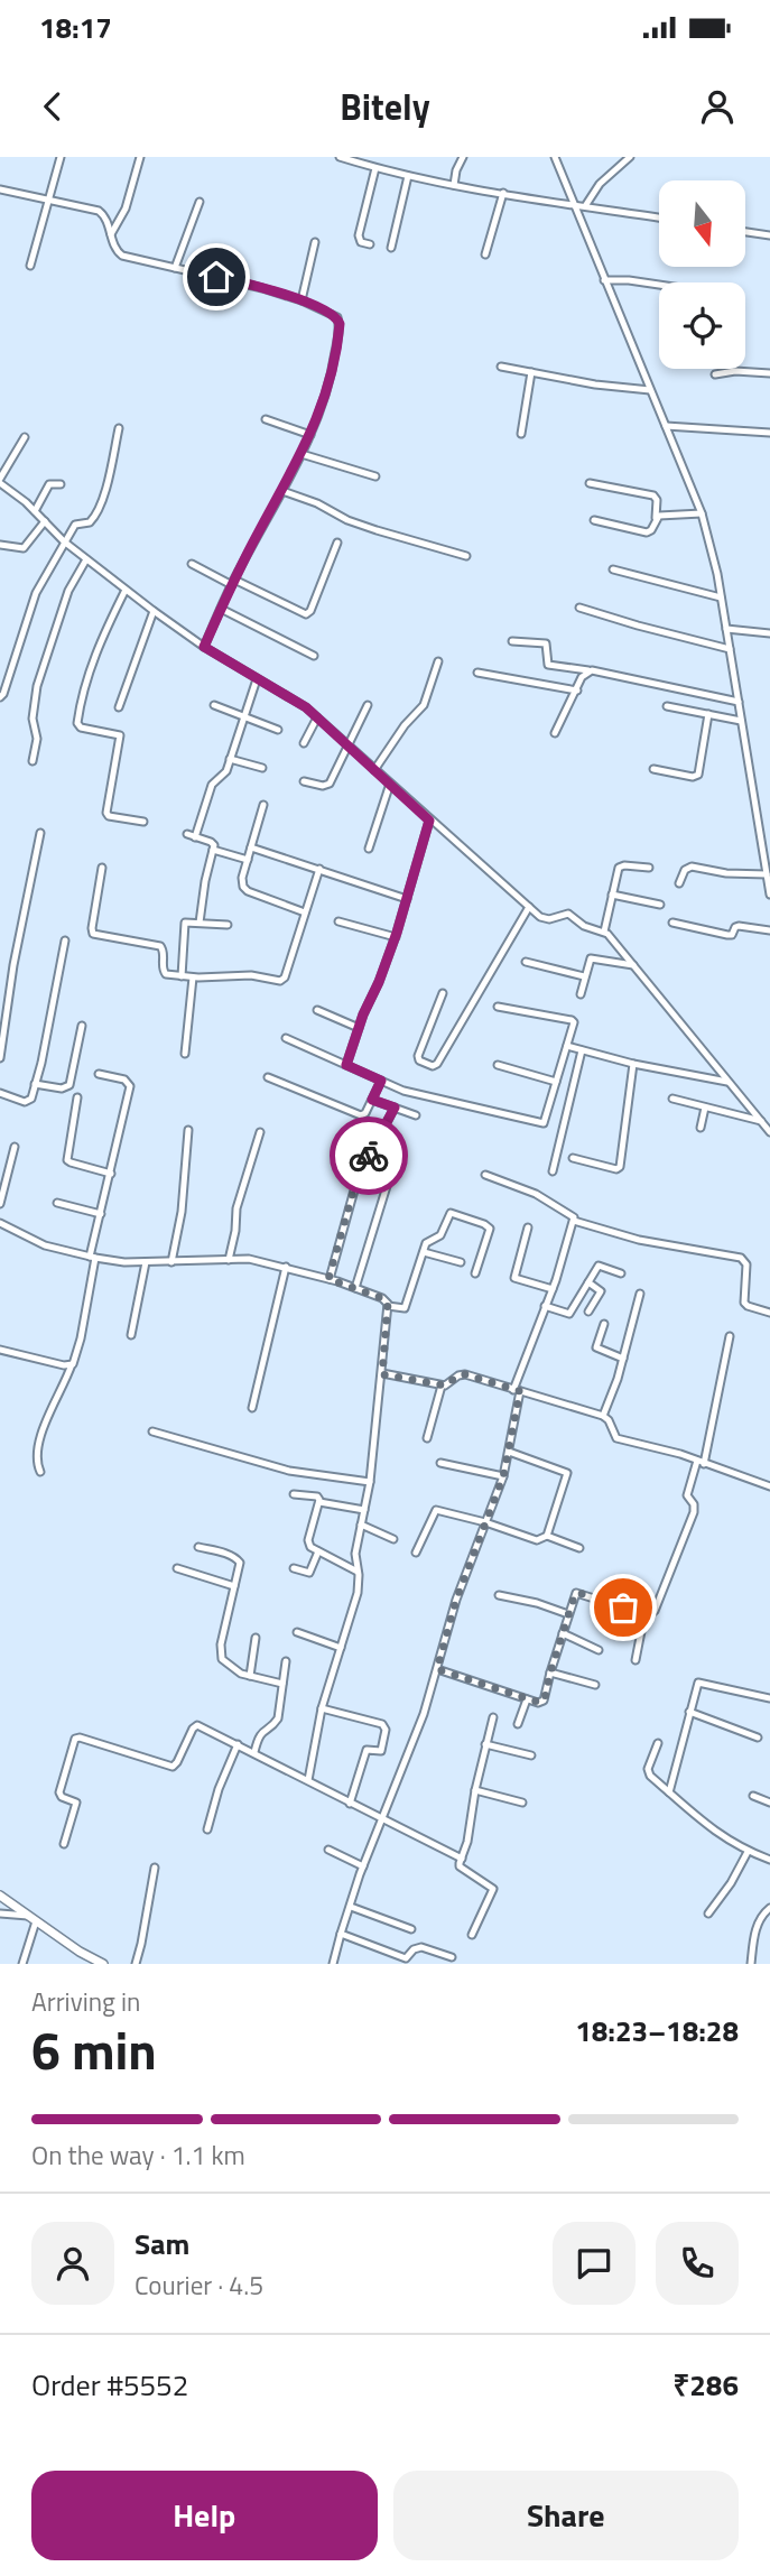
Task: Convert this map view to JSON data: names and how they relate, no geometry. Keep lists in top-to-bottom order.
{
  "north": "bottom",
  "page": {
    "status": "18:17",
    "header": "Bitely",
    "heading": ["6 min", "Arriving in", "18:23–18:28"],
    "panel": [
      "Sam",
      "Courier · 4.5",
      "Order #5552",
      "₹286"
    ],
    "bar": "On the way · 1.1 km",
    "buttons": ["Help", "Share"]
  }
}
